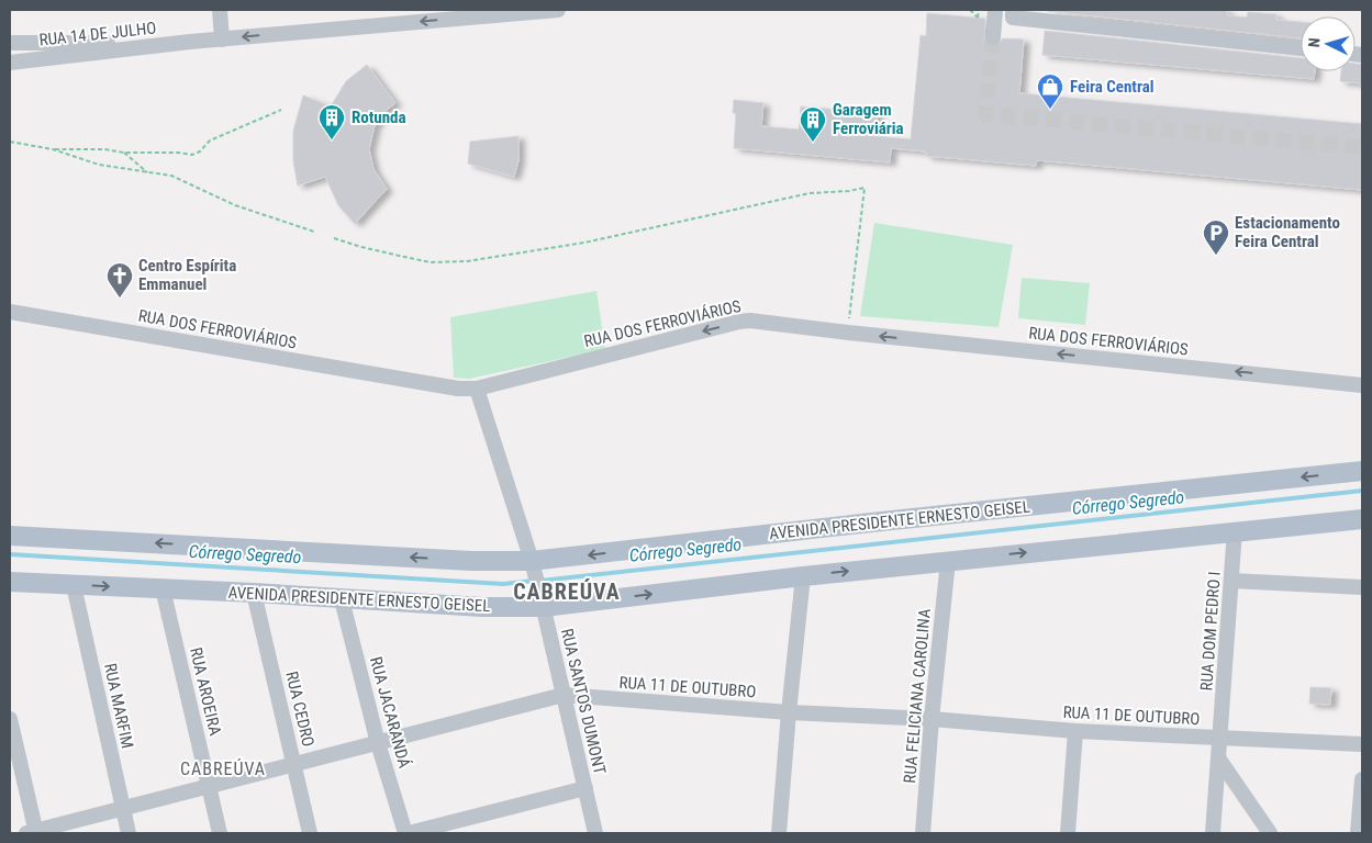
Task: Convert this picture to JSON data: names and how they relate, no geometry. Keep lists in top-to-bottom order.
{
  "streets": {
    "main road": ["AVENIDA PRESIDENTE ERNESTO GEISEL"],
    "street": [
      "RUA 14 DE JULHO",
      "RUA DOS FERROVIÁRIOS",
      "RUA DOM PEDRO I",
      "RUA 11 DE OUTUBRO",
      "RUA AROEIRA",
      "RUA FELICIANA CAROLINA",
      "RUA SANTOS DUMONT",
      "RUA MARFIM",
      "RUA CEDRO",
      "RUA JACARANDÁ"
    ]
  },
  "crossings": [
    ["RUA DOS FERROVIÁRIOS", "RUA SANTOS DUMONT"],
    ["AVENIDA PRESIDENTE ERNESTO GEISEL", "RUA DOM PEDRO I"],
    ["AVENIDA PRESIDENTE ERNESTO GEISEL", "RUA AROEIRA"],
    ["AVENIDA PRESIDENTE ERNESTO GEISEL", "RUA FELICIANA CAROLINA"],
    ["AVENIDA PRESIDENTE ERNESTO GEISEL", "RUA SANTOS DUMONT"],
    ["AVENIDA PRESIDENTE ERNESTO GEISEL", "RUA MARFIM"],
    ["AVENIDA PRESIDENTE ERNESTO GEISEL", "RUA CEDRO"],
    ["AVENIDA PRESIDENTE ERNESTO GEISEL", "RUA JACARANDÁ"],
    ["RUA DOM PEDRO I", "RUA 11 DE OUTUBRO"],
    ["RUA 11 DE OUTUBRO", "RUA AROEIRA"],
    ["RUA 11 DE OUTUBRO", "RUA FELICIANA CAROLINA"],
    ["RUA 11 DE OUTUBRO", "RUA SANTOS DUMONT"],
    ["RUA 11 DE OUTUBRO", "RUA MARFIM"],
    ["RUA 11 DE OUTUBRO", "RUA CEDRO"],
    ["RUA 11 DE OUTUBRO", "RUA JACARANDÁ"]
  ],
  "one_way": ["RUA 14 DE JULHO", "RUA DOS FERROVIÁRIOS"],
  "districts": ["CABREÚVA", "CABREÚVA"],
  "water": ["Córrego Segredo"],
  "places": {
    "shop": ["Feira Central"],
    "building": ["Rotunda", "Garagem Ferroviária"],
    "parking": ["Estacionamento Feira Central"],
    "church": ["Centro Espírita Emmanuel"]
  },
  "north": "left"
}
